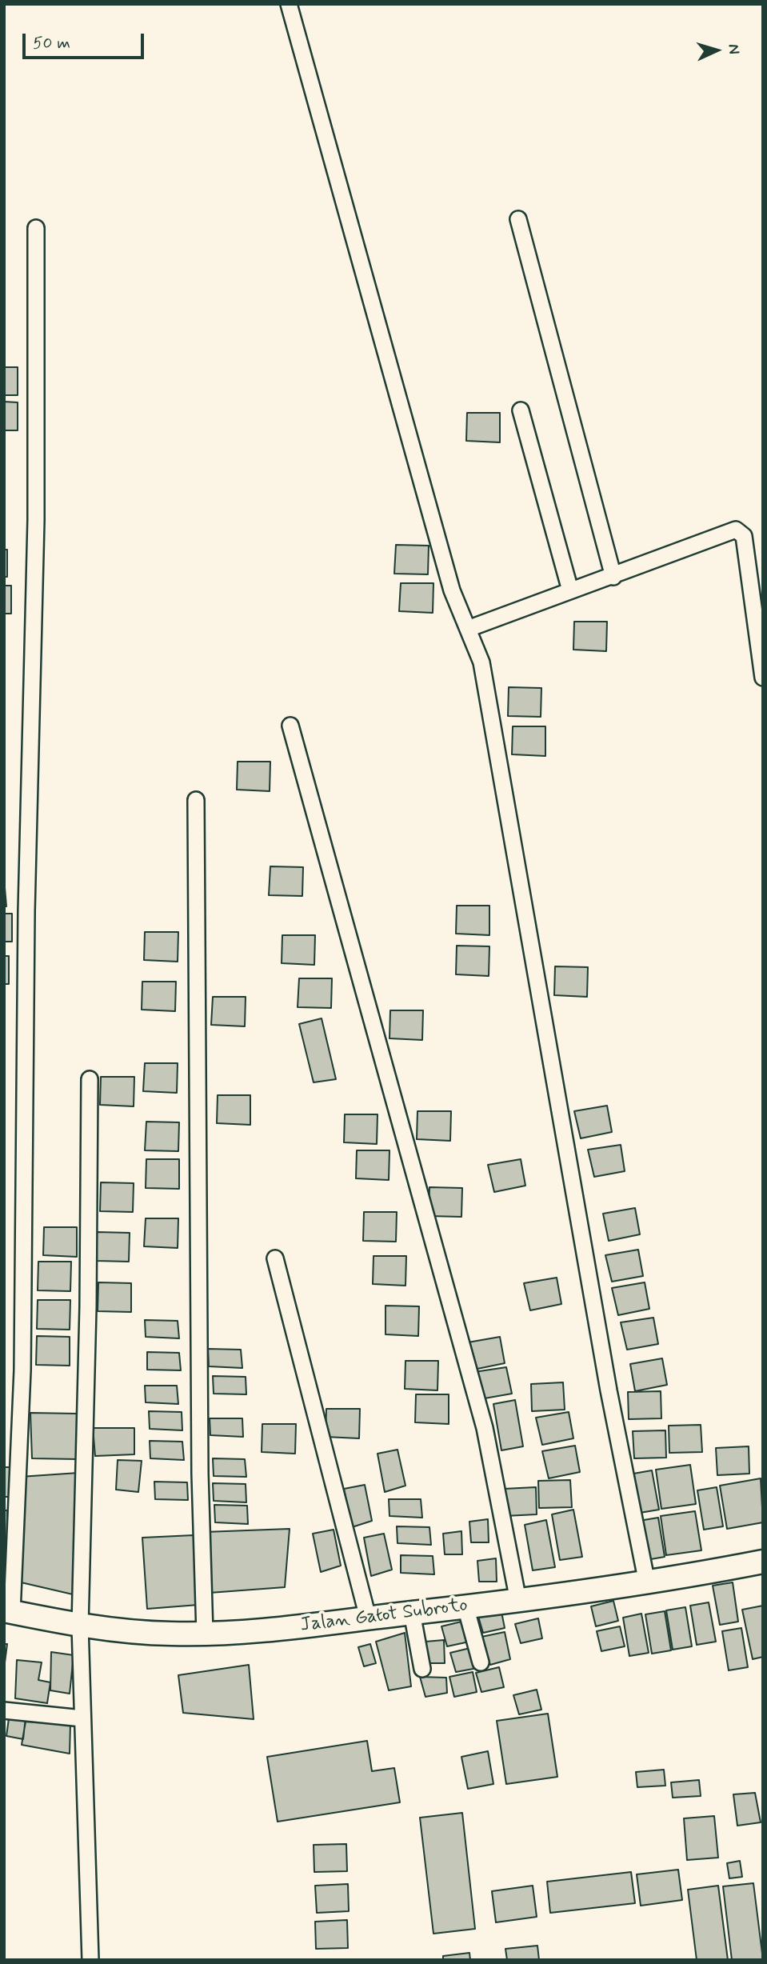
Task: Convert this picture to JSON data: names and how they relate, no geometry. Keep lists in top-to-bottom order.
{
  "streets": {
    "street": ["Jalan Gatot Subroto"]
  },
  "scale_bar": "50 m",
  "north": "right"
}
